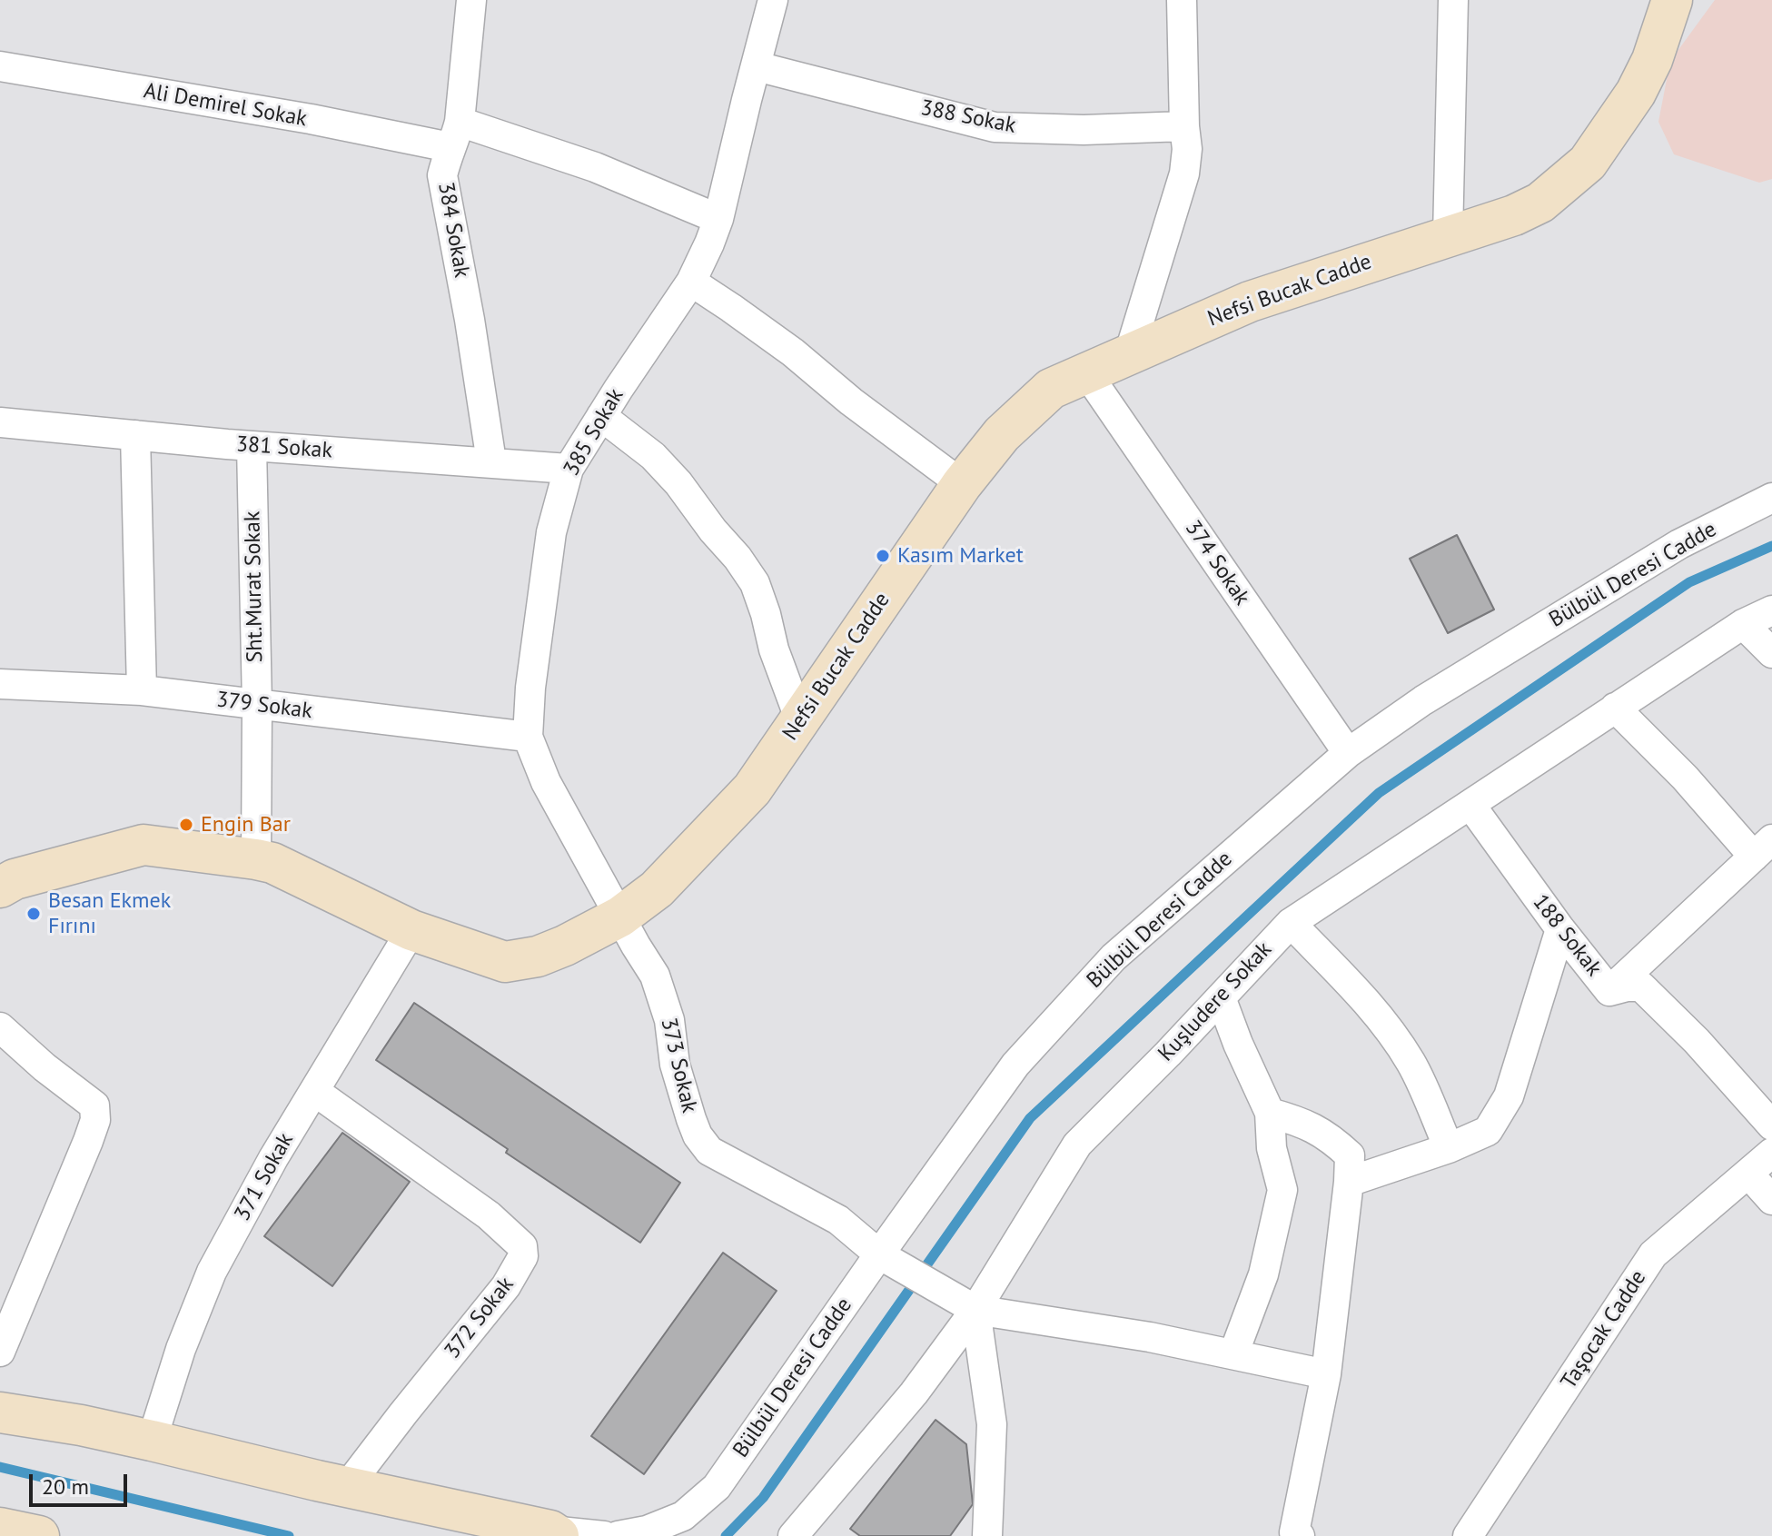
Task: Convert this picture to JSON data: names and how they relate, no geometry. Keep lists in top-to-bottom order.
{
  "streets": {
    "street": [
      "Ali Demirel Sokak",
      "388 Sokak",
      "384 Sokak",
      "Nefsi Bucak Cadde",
      "385 Sokak",
      "381 Sokak",
      "374 Sokak",
      "Bülbül Deresi Cadde",
      "Sht.Murat Sokak",
      "379 Sokak",
      "188 Sokak",
      "Kuşludere Sokak",
      "373 Sokak",
      "371 Sokak",
      "372 Sokak",
      "Taşocak Cadde"
    ]
  },
  "crossings": [
    ["Ali Demirel Sokak", "384 Sokak"],
    ["Ali Demirel Sokak", "385 Sokak"],
    ["388 Sokak", "385 Sokak"],
    ["384 Sokak", "381 Sokak"],
    ["Nefsi Bucak Cadde", "385 Sokak"],
    ["Nefsi Bucak Cadde", "374 Sokak"],
    ["Nefsi Bucak Cadde", "Sht.Murat Sokak"],
    ["Nefsi Bucak Cadde", "373 Sokak"],
    ["Nefsi Bucak Cadde", "371 Sokak"],
    ["385 Sokak", "381 Sokak"],
    ["385 Sokak", "379 Sokak"],
    ["385 Sokak", "373 Sokak"],
    ["381 Sokak", "Sht.Murat Sokak"],
    ["374 Sokak", "Bülbül Deresi Cadde"],
    ["Bülbül Deresi Cadde", "373 Sokak"],
    ["Sht.Murat Sokak", "379 Sokak"],
    ["188 Sokak", "Kuşludere Sokak"],
    ["Kuşludere Sokak", "373 Sokak"],
    ["371 Sokak", "372 Sokak"]
  ],
  "places": ["Kasım Market", "Engin Bar", "Besan Ekmek Fırını"],
  "scale_bar": "20 m"
}
